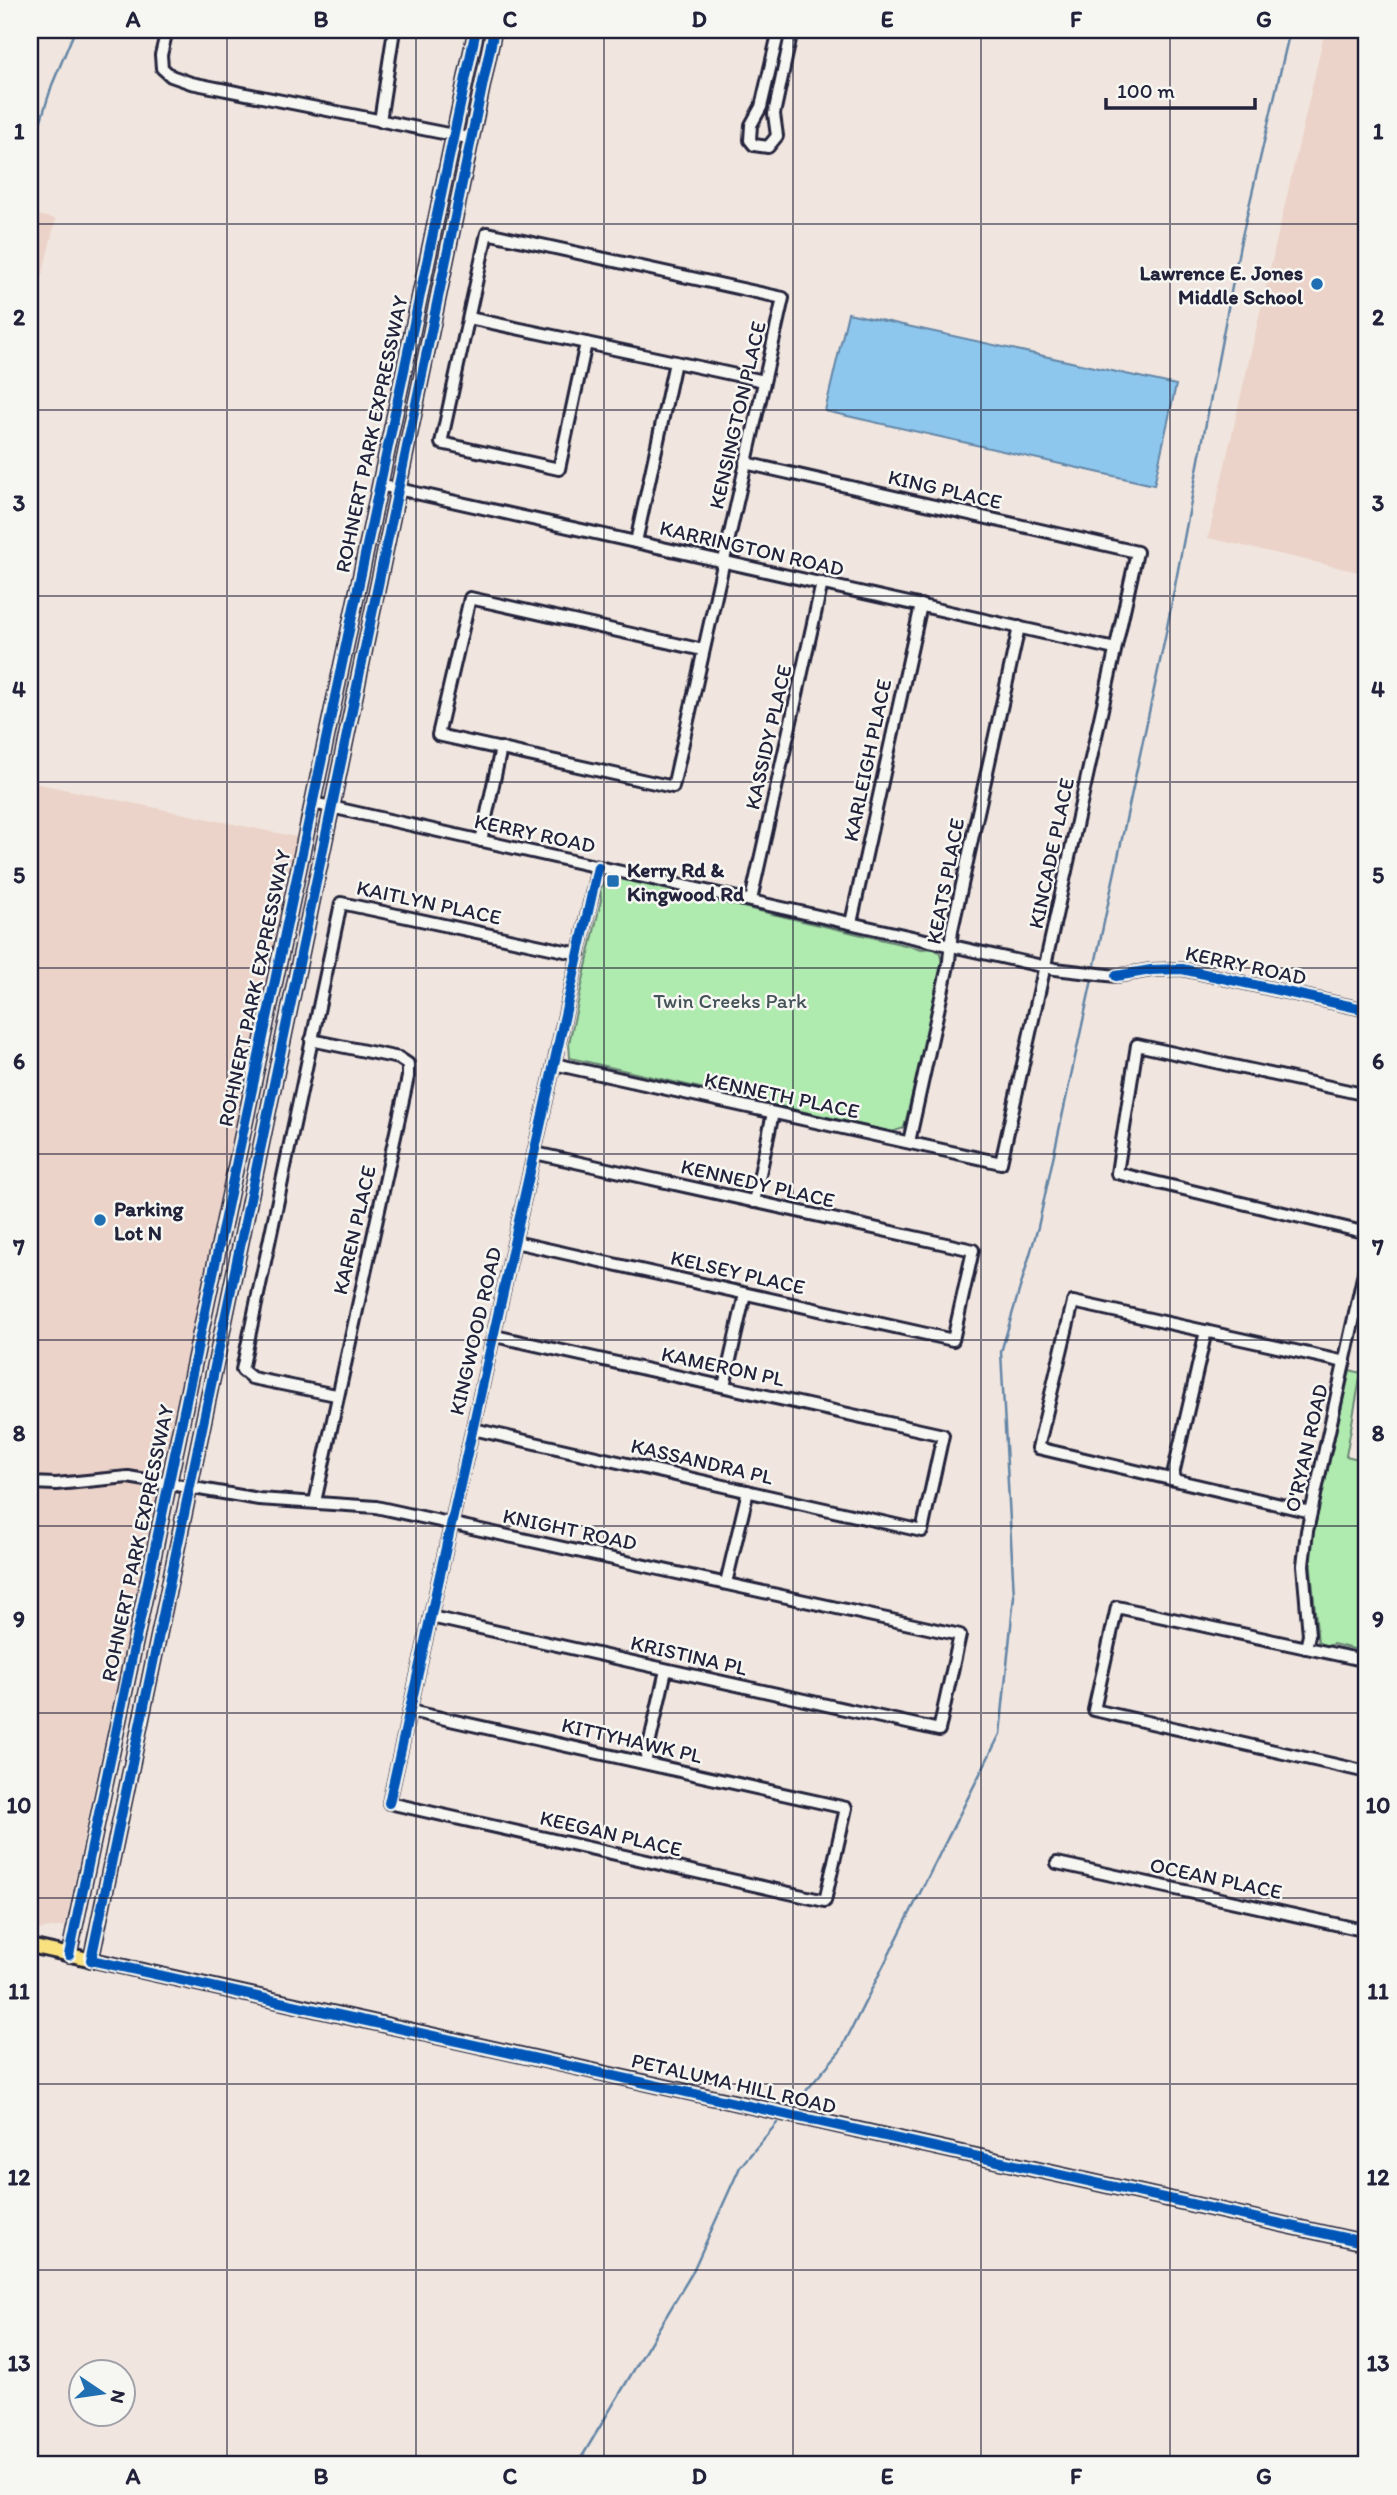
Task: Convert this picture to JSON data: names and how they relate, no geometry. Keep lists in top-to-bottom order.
{
  "streets": {
    "main road": ["ROHNERT PARK EXPRESSWAY", "PETALUMA HILL ROAD"],
    "street": [
      "KENSINGTON PLACE",
      "KING PLACE",
      "KARRINGTON ROAD",
      "KASSIDY PLACE",
      "KARLEIGH PLACE",
      "KERRY ROAD",
      "KINCADE PLACE",
      "KEATS PLACE",
      "KAITLYN PLACE",
      "KENNETH PLACE",
      "KENNEDY PLACE",
      "KAREN PLACE",
      "KELSEY PLACE",
      "KINGWOOD ROAD",
      "KAMERON PL",
      "O'RYAN ROAD",
      "KASSANDRA PL",
      "KNIGHT ROAD",
      "KRISTINA PL",
      "KITTYHAWK PL",
      "KEEGAN PLACE",
      "OCEAN PLACE"
    ]
  },
  "crossings": [
    ["KENSINGTON PLACE", "KING PLACE"],
    ["KENSINGTON PLACE", "KARRINGTON ROAD"],
    ["ROHNERT PARK EXPRESSWAY", "KARRINGTON ROAD"],
    ["ROHNERT PARK EXPRESSWAY", "KERRY ROAD"],
    ["ROHNERT PARK EXPRESSWAY", "KNIGHT ROAD"],
    ["ROHNERT PARK EXPRESSWAY", "PETALUMA HILL ROAD"],
    ["KING PLACE", "KINCADE PLACE"],
    ["KARRINGTON ROAD", "KASSIDY PLACE"],
    ["KARRINGTON ROAD", "KARLEIGH PLACE"],
    ["KARRINGTON ROAD", "KINCADE PLACE"],
    ["KARRINGTON ROAD", "KEATS PLACE"],
    ["KASSIDY PLACE", "KERRY ROAD"],
    ["KARLEIGH PLACE", "KERRY ROAD"],
    ["KERRY ROAD", "KINCADE PLACE"],
    ["KERRY ROAD", "KEATS PLACE"],
    ["KERRY ROAD", "KINGWOOD ROAD"],
    ["KINCADE PLACE", "KENNETH PLACE"],
    ["KEATS PLACE", "KENNETH PLACE"],
    ["KAITLYN PLACE", "KAREN PLACE"],
    ["KAITLYN PLACE", "KINGWOOD ROAD"],
    ["KENNETH PLACE", "KINGWOOD ROAD"],
    ["KENNEDY PLACE", "KELSEY PLACE"],
    ["KENNEDY PLACE", "KINGWOOD ROAD"],
    ["KAREN PLACE", "KNIGHT ROAD"],
    ["KELSEY PLACE", "KINGWOOD ROAD"],
    ["KINGWOOD ROAD", "KAMERON PL"],
    ["KINGWOOD ROAD", "KASSANDRA PL"],
    ["KINGWOOD ROAD", "KNIGHT ROAD"],
    ["KINGWOOD ROAD", "KRISTINA PL"],
    ["KINGWOOD ROAD", "KITTYHAWK PL"],
    ["KINGWOOD ROAD", "KEEGAN PLACE"],
    ["KAMERON PL", "KASSANDRA PL"],
    ["KNIGHT ROAD", "KRISTINA PL"],
    ["KITTYHAWK PL", "KEEGAN PLACE"]
  ],
  "parks": ["Twin Creeks Park"],
  "places": {
    "other": ["Lawrence E. Jones Middle School", "Parking Lot N"],
    "transit": ["Kerry Rd & Kingwood Rd"]
  },
  "scale_bar": "100 m",
  "north": "right",
  "grid": {
    "columns": [
      "A",
      "B",
      "C",
      "D",
      "E",
      "F",
      "G"
    ],
    "rows": [
      "1",
      "2",
      "3",
      "4",
      "5",
      "6",
      "7",
      "8",
      "9",
      "10",
      "11",
      "12",
      "13"
    ]
  }
}
